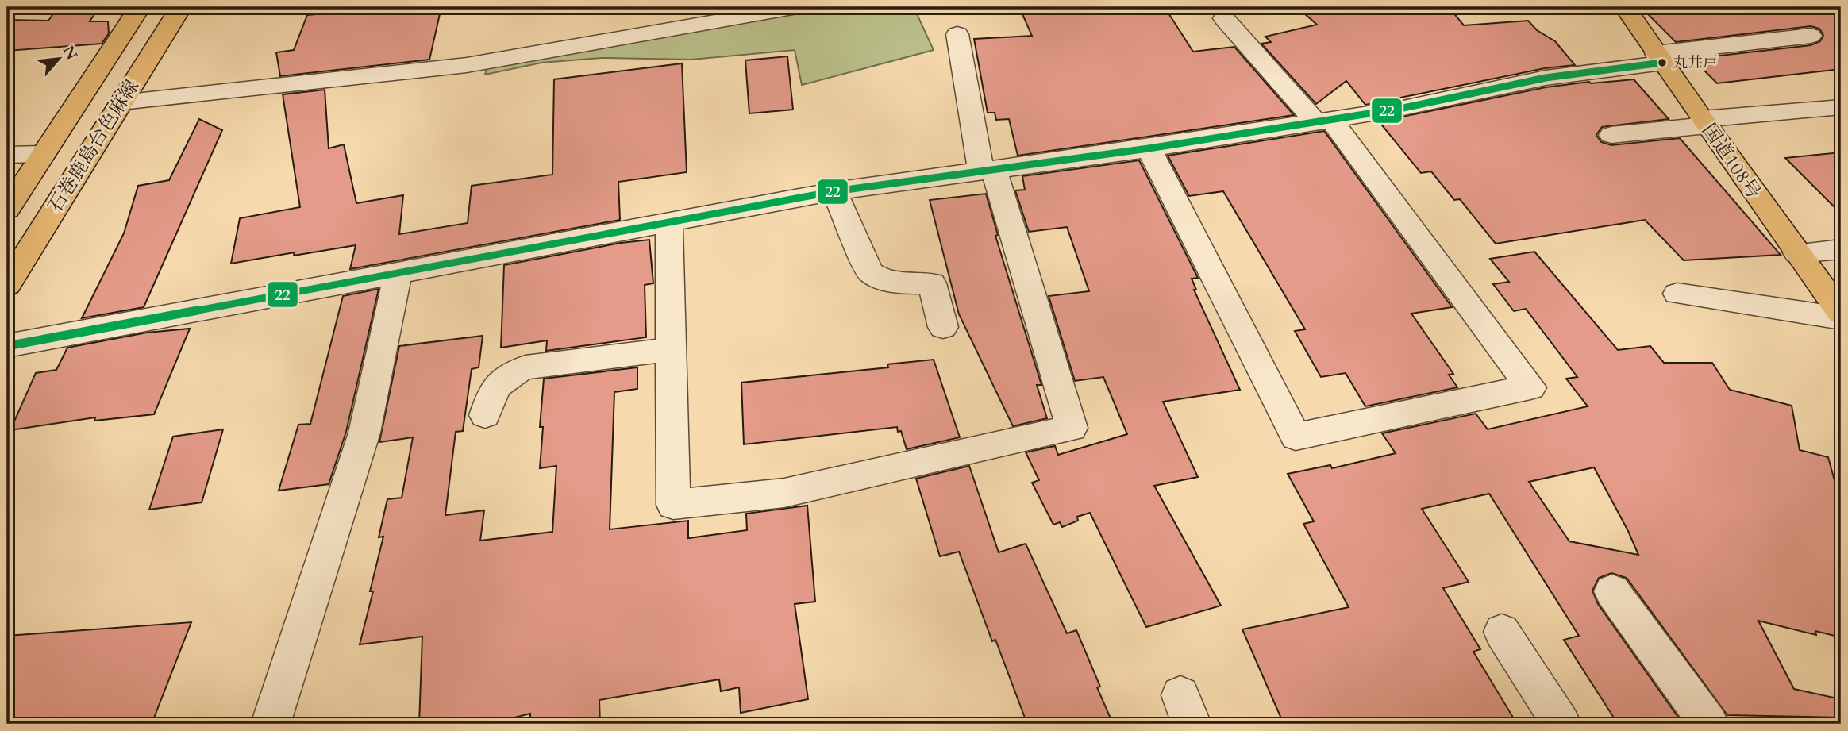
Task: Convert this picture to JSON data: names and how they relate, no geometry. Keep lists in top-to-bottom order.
{
  "streets": {
    "main road": ["石巻鹿島台色麻線", "国道108号"]
  },
  "places": ["丸井戸"],
  "lines": ["transit line 22"],
  "north": "top right"
}
